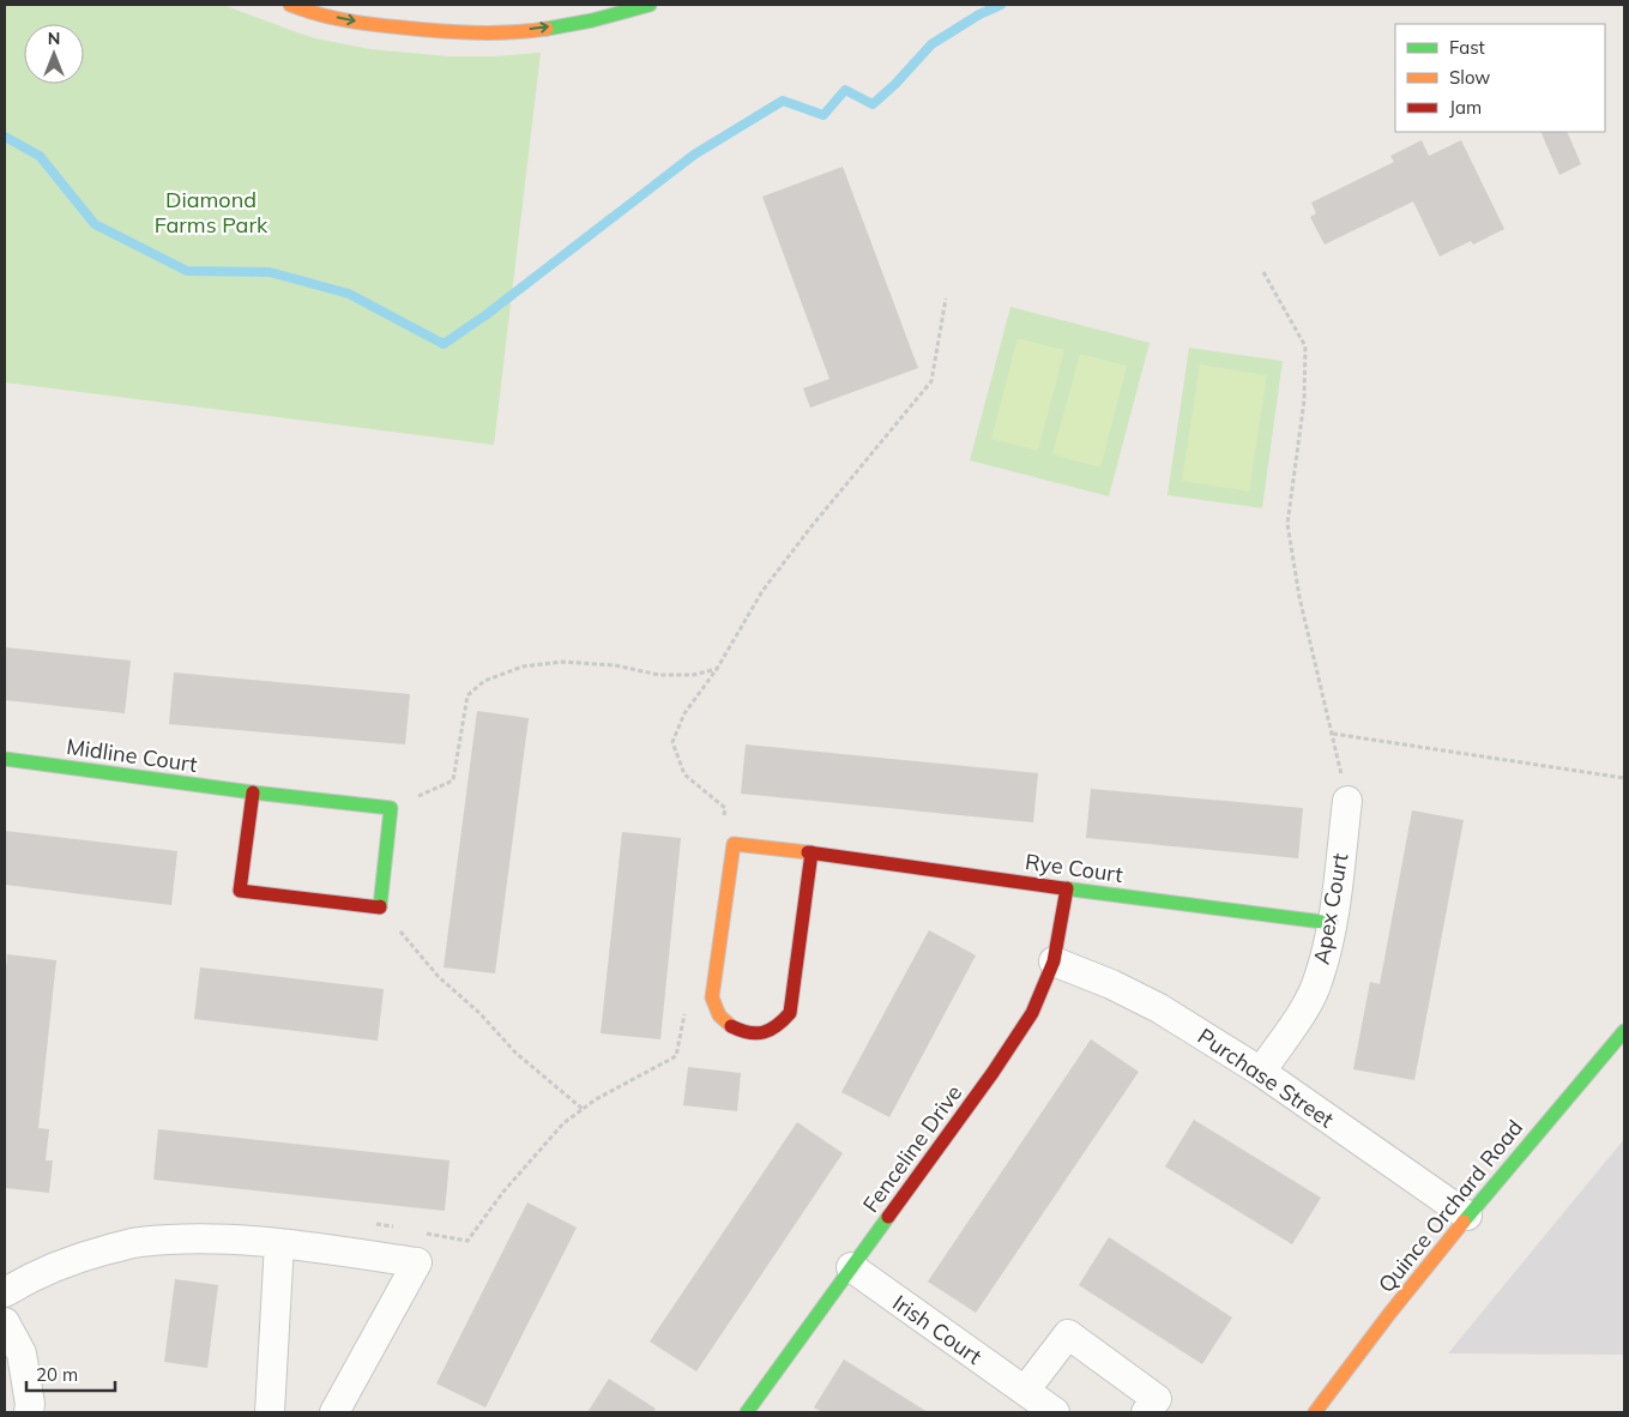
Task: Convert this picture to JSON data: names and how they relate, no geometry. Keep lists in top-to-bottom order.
{
  "streets": {
    "street": [
      "Midline Court",
      "Rye Court",
      "Apex Court",
      "Purchase Street",
      "Fenceline Drive",
      "Quince Orchard Road",
      "Irish Court"
    ]
  },
  "crossings": [
    ["Rye Court", "Apex Court"],
    ["Rye Court", "Fenceline Drive"],
    ["Apex Court", "Purchase Street"],
    ["Purchase Street", "Fenceline Drive"],
    ["Purchase Street", "Quince Orchard Road"],
    ["Fenceline Drive", "Irish Court"]
  ],
  "parks": ["Diamond Farms Park"],
  "legend": ["Fast", "Slow", "Jam"],
  "scale_bar": "20 m",
  "north": "top"
}
